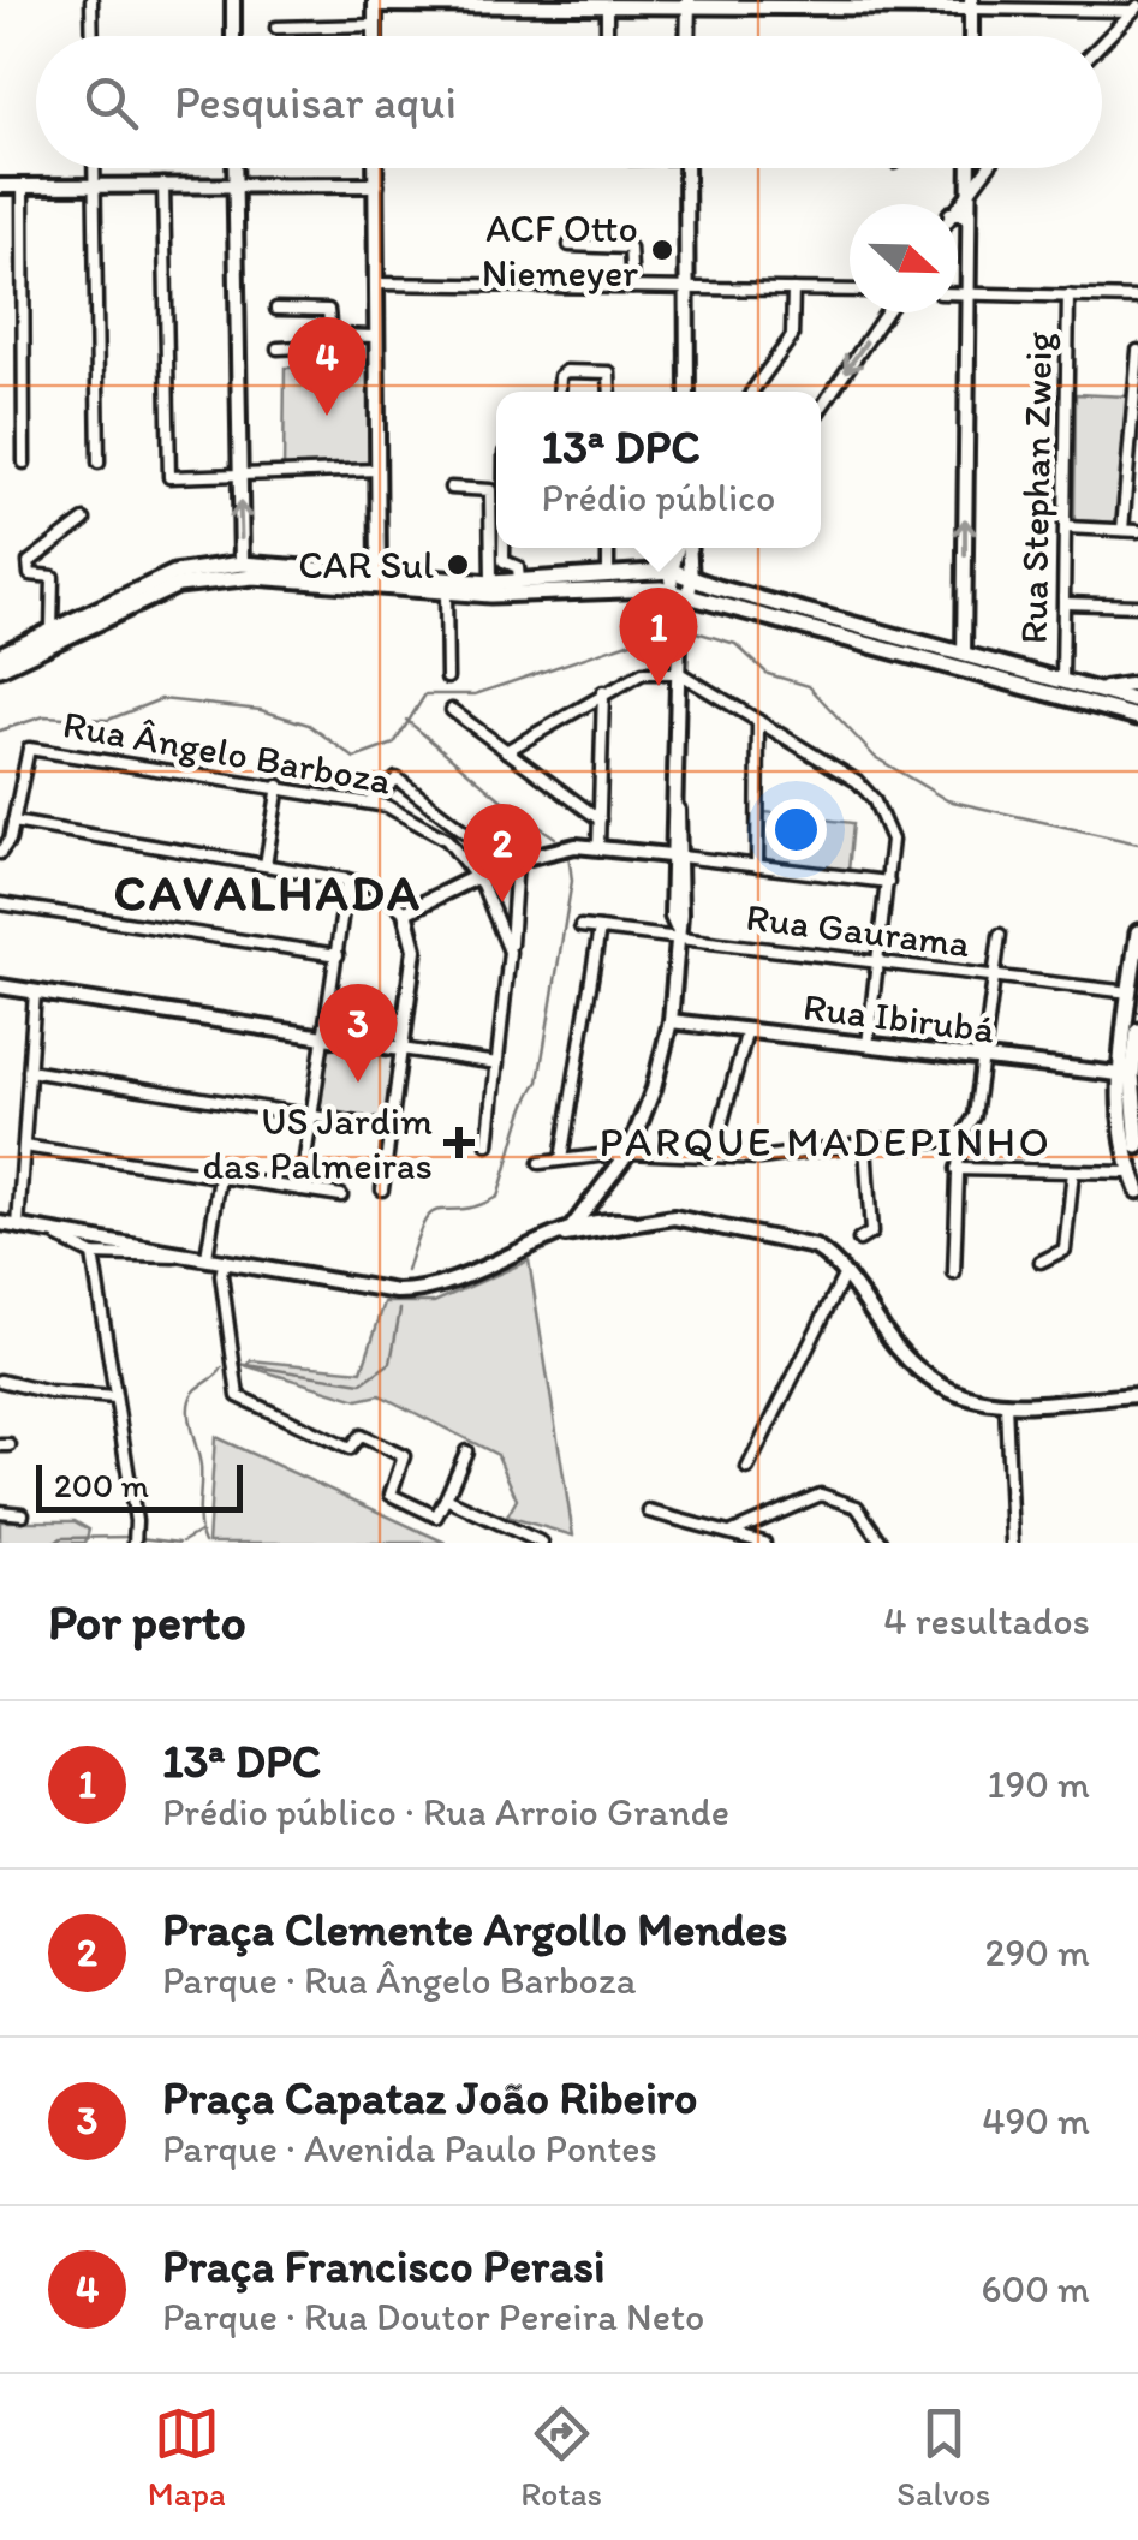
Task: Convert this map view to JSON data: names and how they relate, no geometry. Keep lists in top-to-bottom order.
{
  "streets": {
    "street": [
      "Rua Stephan Zweig",
      "Rua Ângelo Barboza",
      "Rua Gaurama",
      "Rua Ibirubá"
    ]
  },
  "districts": ["CAVALHADA", "PARQUE MADEPINHO"],
  "places": {
    "other": ["ACF Otto Niemeyer", "CAR Sul"],
    "health": ["US Jardim das Palmeiras"]
  },
  "scale_bar": "200 m",
  "north": "right",
  "page": {
    "search": "Pesquisar aqui",
    "pins": [
      "4",
      "1",
      "2",
      "3"
    ],
    "popup": ["13ª DPC", "Prédio público"],
    "scale": "200 m",
    "heading": ["Por perto", "4 resultados"],
    "list": [
      {
        "mark": "1",
        "name": "13ª DPC",
        "note": "Prédio público · Rua Arroio Grande",
        "value": "190 m"
      },
      {
        "mark": "2",
        "name": "Praça Clemente Argollo Mendes",
        "note": "Parque · Rua Ângelo Barboza",
        "value": "290 m"
      },
      {
        "mark": "3",
        "name": "Praça Capataz João Ribeiro",
        "note": "Parque · Avenida Paulo Pontes",
        "value": "490 m"
      },
      {
        "mark": "4",
        "name": "Praça Francisco Perasi",
        "note": "Parque · Rua Doutor Pereira Neto",
        "value": "600 m"
      }
    ],
    "nav": ["Mapa", "Rotas", "Salvos"]
  }
}
